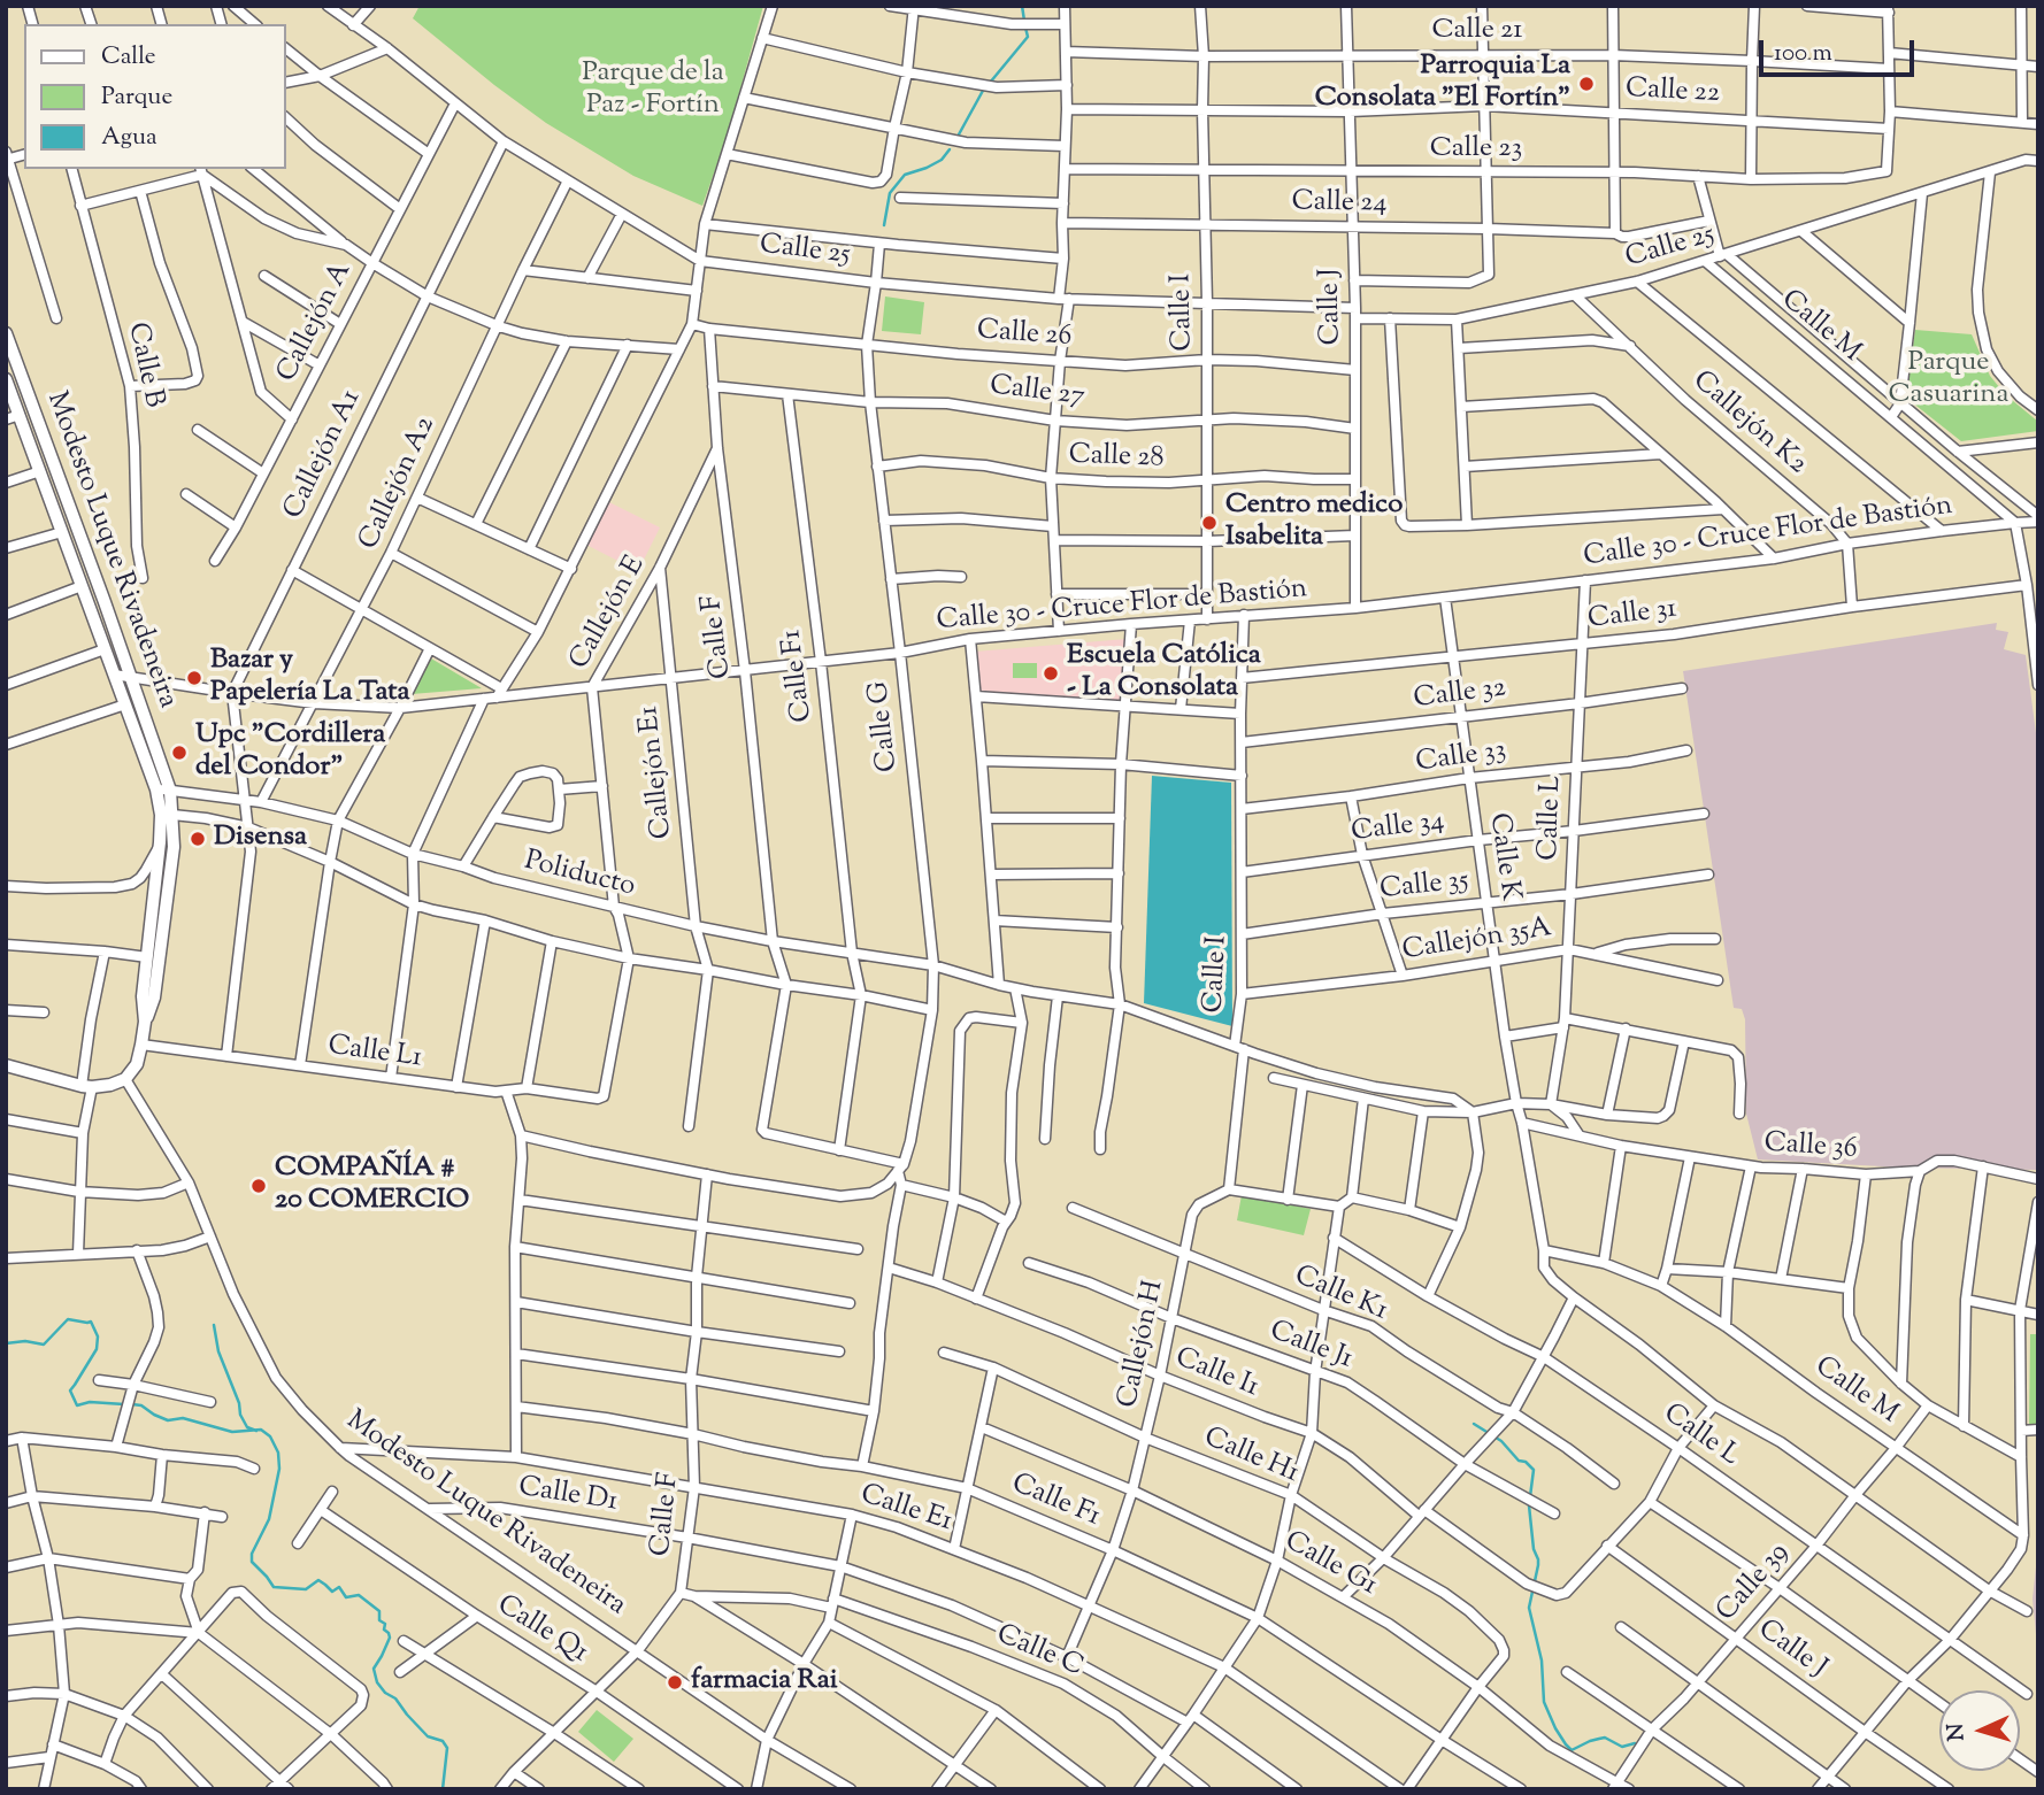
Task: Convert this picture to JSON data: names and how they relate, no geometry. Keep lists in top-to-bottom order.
{
  "streets": {
    "street": [
      "Calle 21",
      "Calle 22",
      "Calle 23",
      "Calle 24",
      "Calle 25",
      "Calle J",
      "Calle I",
      "Callejón A",
      "Calle M",
      "Calle 26",
      "Calle B",
      "Calle 27",
      "Callejón K2",
      "Callejón A1",
      "Calle 28",
      "Callejón A2",
      "Calle 30 - Cruce Flor de Bastión",
      "Modesto Luque Rivadeneira",
      "Callejón E",
      "Calle 31",
      "Calle F",
      "Calle F1",
      "Calle 32",
      "Calle G",
      "Calle 33",
      "Callejón E1",
      "Calle L",
      "Calle 34",
      "Calle K",
      "Poliducto",
      "Calle 35",
      "Callejón 35A",
      "Calle L1",
      "Calle 36",
      "Calle K1",
      "Callejón H",
      "Calle J1",
      "Calle I1",
      "Calle H1",
      "Calle D1",
      "Calle E1",
      "Calle G1",
      "Calle 39",
      "Calle Q1",
      "Calle C"
    ]
  },
  "crossings": [
    ["Calle 21", "Calle J"],
    ["Calle 21", "Calle I"],
    ["Calle 22", "Calle 23"],
    ["Calle 22", "Calle J"],
    ["Calle 22", "Calle I"],
    ["Calle 23", "Calle J"],
    ["Calle 23", "Calle I"],
    ["Calle 24", "Calle 25"],
    ["Calle 24", "Calle J"],
    ["Calle 24", "Calle I"],
    ["Calle 25", "Calle J"],
    ["Calle 25", "Calle I"],
    ["Calle 25", "Callejón A"],
    ["Calle 25", "Calle M"],
    ["Calle 25", "Callejón K2"],
    ["Calle 25", "Callejón A1"],
    ["Calle 25", "Callejón A2"],
    ["Calle 25", "Calle G"],
    ["Calle J", "Calle 26"],
    ["Calle J", "Calle 27"],
    ["Calle J", "Calle 28"],
    ["Calle J", "Calle 30 - Cruce Flor de Bastión"],
    ["Calle J", "Calle I1"],
    ["Calle J", "Calle 39"],
    ["Calle I", "Calle 26"],
    ["Calle I", "Calle 27"],
    ["Calle I", "Calle 28"],
    ["Calle I", "Calle 30 - Cruce Flor de Bastión"],
    ["Calle I", "Calle 31"],
    ["Calle I", "Calle 32"],
    ["Calle I", "Calle 33"],
    ["Calle I", "Calle 34"],
    ["Calle I", "Calle 35"],
    ["Calle I", "Callejón 35A"],
    ["Calle M", "Calle 30 - Cruce Flor de Bastión"],
    ["Calle M", "Calle K"],
    ["Calle M", "Calle 39"],
    ["Calle 26", "Calle F"],
    ["Calle 26", "Calle G"],
    ["Calle 27", "Calle F"],
    ["Calle 27", "Calle F1"],
    ["Calle 27", "Calle G"],
    ["Callejón K2", "Calle 30 - Cruce Flor de Bastión"],
    ["Callejón A1", "Calle 30 - Cruce Flor de Bastión"],
    ["Calle 28", "Calle G"],
    ["Callejón A2", "Calle 30 - Cruce Flor de Bastión"],
    ["Callejón A2", "Poliducto"],
    ["Calle 30 - Cruce Flor de Bastión", "Modesto Luque Rivadeneira"],
    ["Calle 30 - Cruce Flor de Bastión", "Callejón E"],
    ["Calle 30 - Cruce Flor de Bastión", "Calle F"],
    ["Calle 30 - Cruce Flor de Bastión", "Calle F1"],
    ["Calle 30 - Cruce Flor de Bastión", "Calle G"],
    ["Calle 30 - Cruce Flor de Bastión", "Callejón E1"],
    ["Calle 30 - Cruce Flor de Bastión", "Calle L"],
    ["Calle 30 - Cruce Flor de Bastión", "Calle K"],
    ["Modesto Luque Rivadeneira", "Calle F"],
    ["Modesto Luque Rivadeneira", "Poliducto"],
    ["Modesto Luque Rivadeneira", "Calle L1"],
    ["Modesto Luque Rivadeneira", "Calle D1"],
    ["Modesto Luque Rivadeneira", "Calle E1"],
    ["Callejón E", "Calle F"],
    ["Callejón E", "Callejón E1"],
    ["Callejón E", "Poliducto"],
    ["Callejón E", "Calle L1"],
    ["Calle 31", "Calle L"],
    ["Calle 31", "Calle K"],
    ["Calle F", "Calle F1"],
    ["Calle F", "Poliducto"],
    ["Calle F", "Calle D1"],
    ["Calle F", "Calle E1"],
    ["Calle F", "Calle Q1"],
    ["Calle F1", "Calle G"],
    ["Calle F1", "Poliducto"],
    ["Calle F1", "Callejón H"],
    ["Calle 32", "Calle L"],
    ["Calle 32", "Calle K"],
    ["Calle G", "Poliducto"],
    ["Calle G", "Calle I1"],
    ["Calle 33", "Calle L"],
    ["Calle 33", "Calle K"],
    ["Callejón E1", "Poliducto"],
    ["Calle L", "Calle 34"],
    ["Calle L", "Calle 35"],
    ["Calle L", "Callejón 35A"],
    ["Calle L", "Calle 39"],
    ["Calle 34", "Calle K"],
    ["Calle K", "Calle 35"],
    ["Calle K", "Callejón 35A"],
    ["Calle K", "Calle 36"],
    ["Calle K", "Calle 39"],
    ["Calle K1", "Callejón H"],
    ["Callejón H", "Calle J1"],
    ["Callejón H", "Calle I1"],
    ["Callejón H", "Calle H1"],
    ["Callejón H", "Calle D1"],
    ["Callejón H", "Calle E1"],
    ["Callejón H", "Calle G1"],
    ["Calle H1", "Calle G1"],
    ["Calle G1", "Calle 39"]
  ],
  "parks": ["Parque de la Paz - Fortín", "Parque Casuarina"],
  "places": [
    "Parroquia La Consolata \"El Fortín\"",
    "Centro medico Isabelita",
    "Escuela Católica - La Consolata",
    "Bazar y Papelería La Tata",
    "Upc \"Cordillera del Condor\"",
    "Disensa",
    "COMPAÑÍA # 20 COMERCIO",
    "farmacia Rai"
  ],
  "legend": ["Calle", "Parque", "Agua"],
  "scale_bar": "100 m",
  "north": "left"
}
